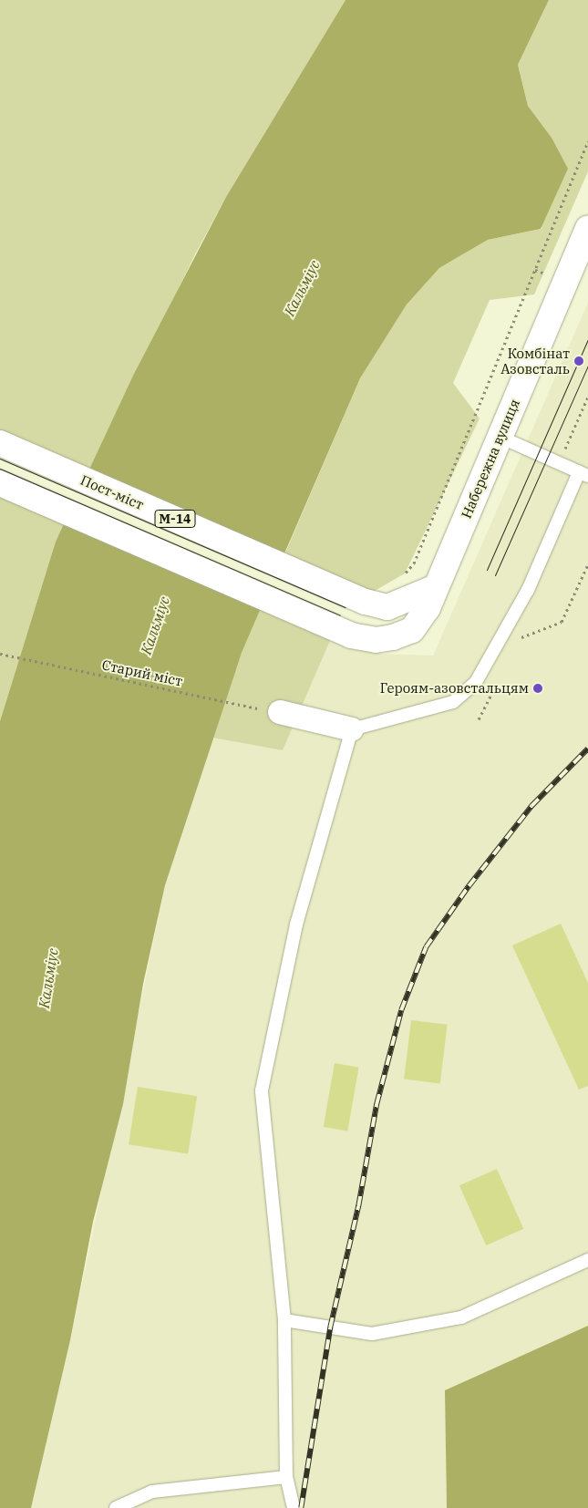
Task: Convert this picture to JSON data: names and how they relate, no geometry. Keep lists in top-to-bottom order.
{
  "streets": {
    "highway": ["Набережна вулиця", "Пост-міст", "М-14"],
    "path": ["Старий міст"]
  },
  "crossings": [
    ["Набережна вулиця", "Пост-міст"],
    ["Набережна вулиця", "М-14"],
    ["Пост-міст", "М-14"]
  ],
  "water": ["Кальміус"],
  "places": ["Комбінат Азовсталь", "Героям-азовстальцям"]
}
